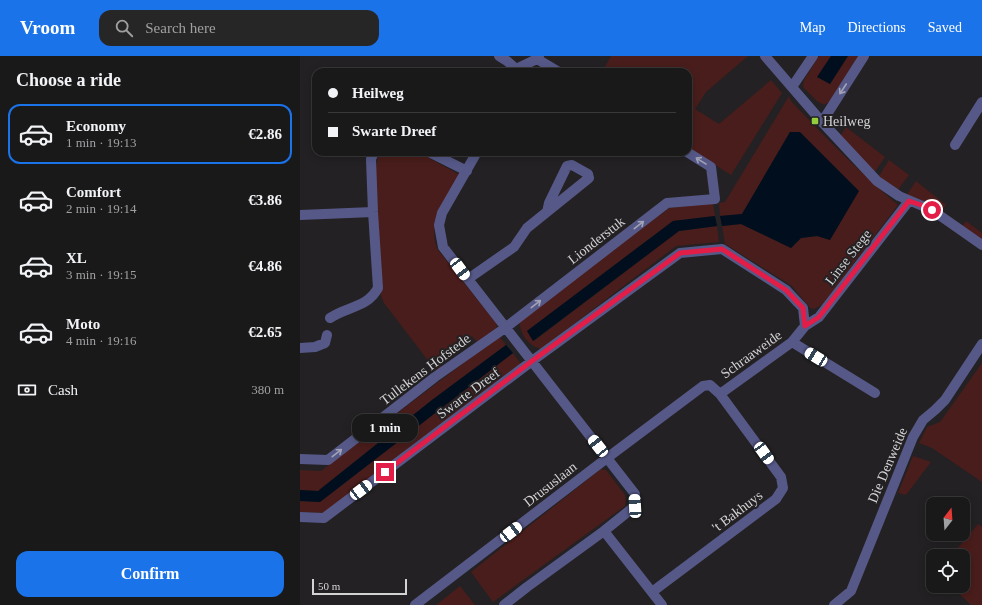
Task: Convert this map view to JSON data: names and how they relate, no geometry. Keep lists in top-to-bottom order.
{
  "streets": {
    "street": [
      "Lionderstuk",
      "Linse Stege",
      "Schraaweide",
      "Tullekens Hofstede",
      "Swarte Dreef",
      "Die Denweide",
      "Drususlaan",
      "'t Bakhuys"
    ]
  },
  "crossings": [
    ["Lionderstuk", "Tullekens Hofstede"],
    ["Linse Stege", "Schraaweide"],
    ["Schraaweide", "Drususlaan"],
    ["Schraaweide", "'t Bakhuys"]
  ],
  "one_way": ["Tullekens Hofstede"],
  "places": {
    "transit": ["Heilweg"]
  },
  "scale_bar": "50 m",
  "north": "top",
  "page": {
    "header": "Vroom",
    "search": "Search here",
    "nav": ["Map", "Directions", "Saved"],
    "heading": "Choose a ride",
    "banner": ["Heilweg", "Swarte Dreef"],
    "list": [
      {
        "name": "Economy",
        "note": "1 min · 19:13",
        "value": "€2.86"
      },
      {
        "name": "Comfort",
        "note": "2 min · 19:14",
        "value": "€3.86"
      },
      {
        "name": "XL",
        "note": "3 min · 19:15",
        "value": "€4.86"
      },
      {
        "name": "Moto",
        "note": "4 min · 19:16",
        "value": "€2.65"
      }
    ],
    "pay": ["Cash", "380 m"],
    "bubble": "1 min",
    "buttons": "Confirm",
    "scale": "50 m"
  }
}
